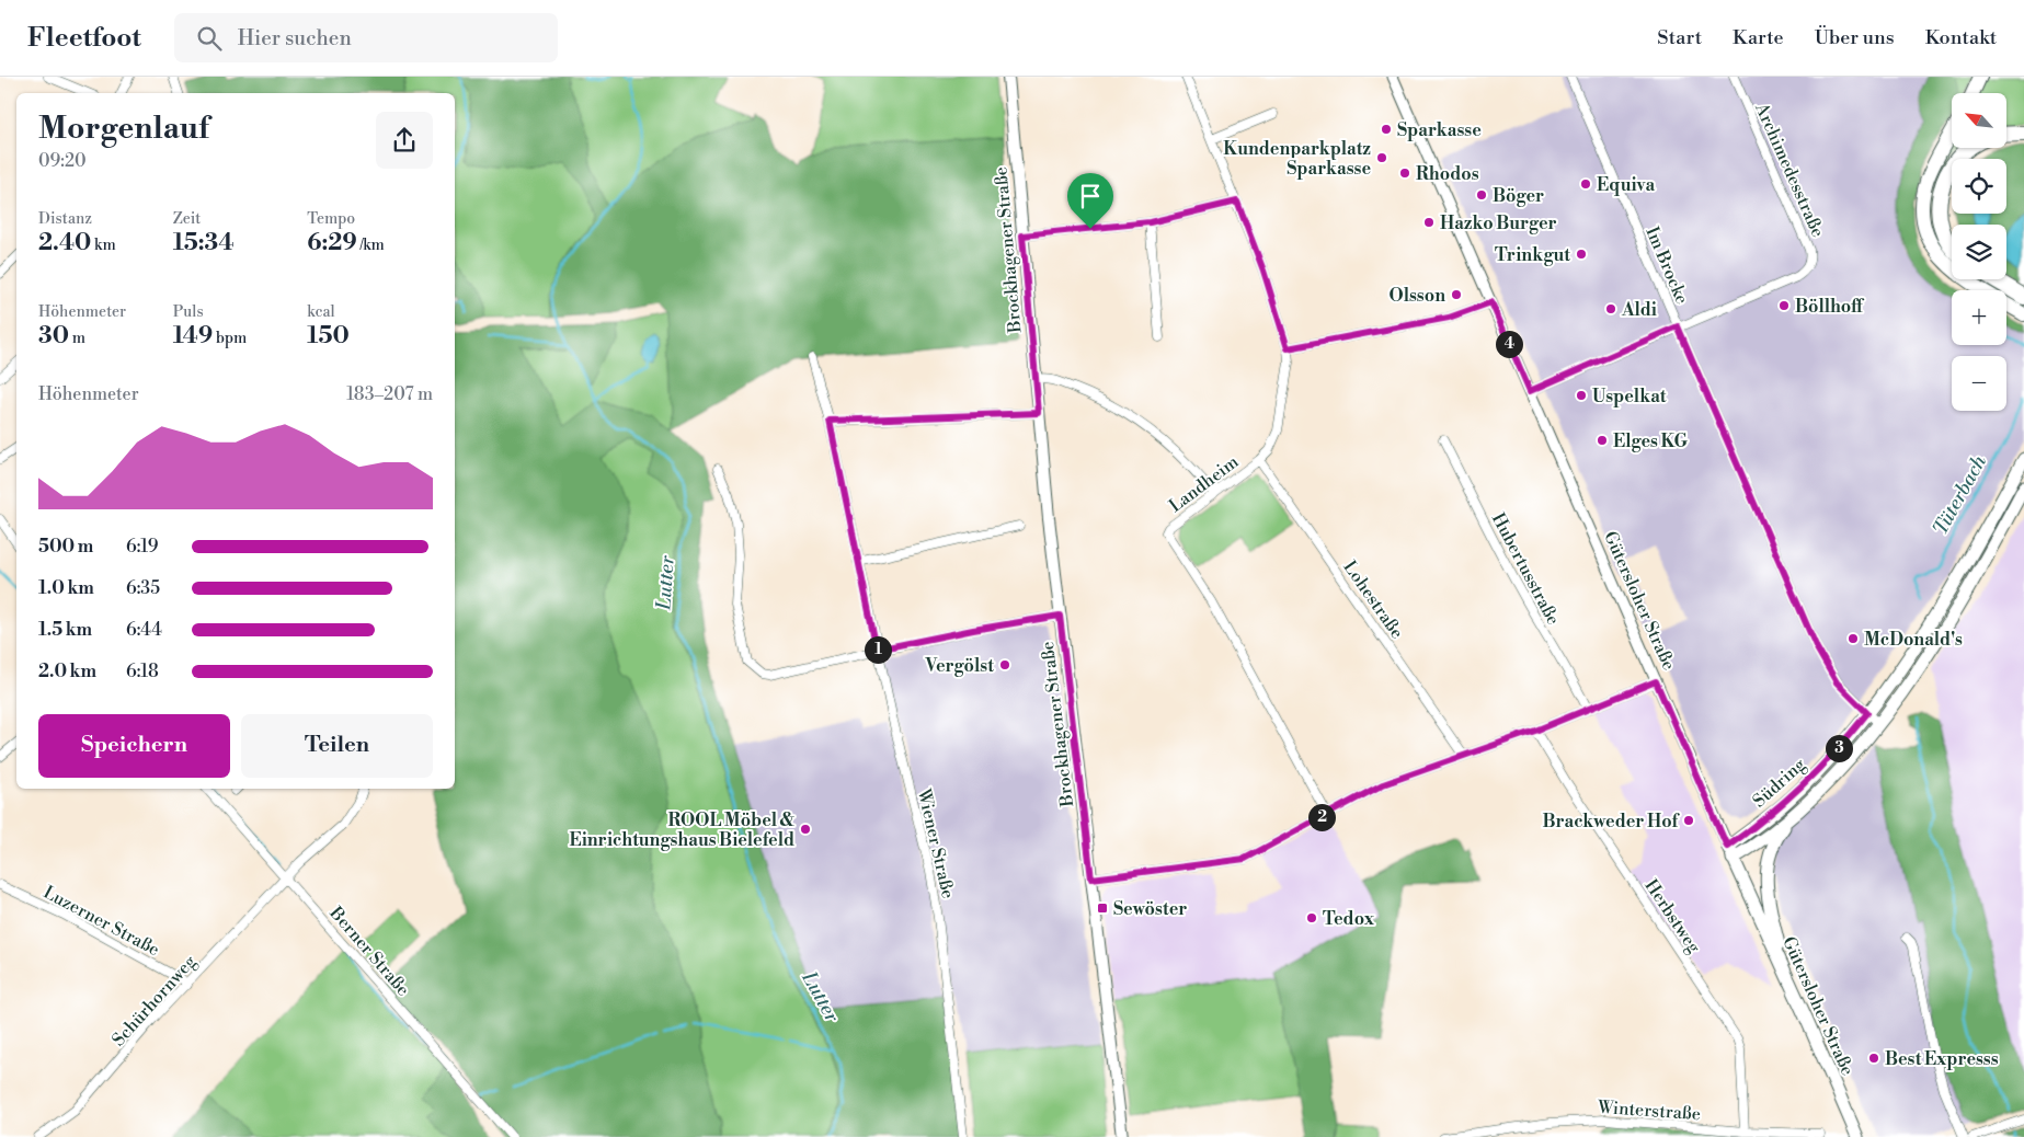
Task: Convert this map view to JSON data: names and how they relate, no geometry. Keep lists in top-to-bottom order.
{
  "streets": {
    "main road": ["Brockhagener Straße", "Gütersloher Straße", "Südring"],
    "street": [
      "Archimedesstraße",
      "Im Brocke",
      "Landheim",
      "Hubertusstraße",
      "Lohestraße",
      "Wiener Straße",
      "Herbstweg",
      "Luzerner Straße",
      "Berner Straße",
      "Schürhornweg",
      "Winterstraße"
    ]
  },
  "crossings": [
    ["Archimedesstraße", "Im Brocke"],
    ["Archimedesstraße", "Gütersloher Straße"],
    ["Im Brocke", "Südring"],
    ["Landheim", "Lohestraße"],
    ["Gütersloher Straße", "Südring"],
    ["Herbstweg", "Winterstraße"],
    ["Luzerner Straße", "Schürhornweg"],
    ["Berner Straße", "Schürhornweg"]
  ],
  "water": ["Tüterbach", "Lutter"],
  "places": {
    "other": [
      "Sparkasse",
      "Kundenparkplatz Sparkasse",
      "Rhodos",
      "Equiva",
      "Böger",
      "Hazko Burger",
      "Trinkgut",
      "Olsson",
      "Böllhoff",
      "Aldi",
      "Uspelkat",
      "Elges KG",
      "McDonald's",
      "Vergölst",
      "Brackweder Hof",
      "ROOL Möbel & Einrichtungshaus Bielefeld",
      "Tedox",
      "Best Expresss"
    ],
    "transit": ["Sewöster"]
  },
  "north": "top left",
  "page": {
    "header": "Fleetfoot",
    "search": "Hier suchen",
    "nav": [
      "Start",
      "Karte",
      "Über uns",
      "Kontakt"
    ],
    "map_buttons": ["+", "−"],
    "heading": ["Morgenlauf", "09:20"],
    "stats": [
      ["Distanz", "2.40 km"],
      ["Zeit", "15:34"],
      ["Tempo", "6:29 /km"],
      ["Höhenmeter", "30 m"],
      ["Puls", "149 bpm"],
      ["kcal", "150"]
    ],
    "pins": [
      "4",
      "1",
      "3",
      "2"
    ],
    "chart": ["Höhenmeter", "183–207 m"],
    "list": [
      {
        "name": "500 m",
        "note": "6:19"
      },
      {
        "name": "1.0 km",
        "note": "6:35"
      },
      {
        "name": "1.5 km",
        "note": "6:44"
      },
      {
        "name": "2.0 km",
        "note": "6:18"
      }
    ],
    "buttons": ["Speichern", "Teilen"]
  }
}
